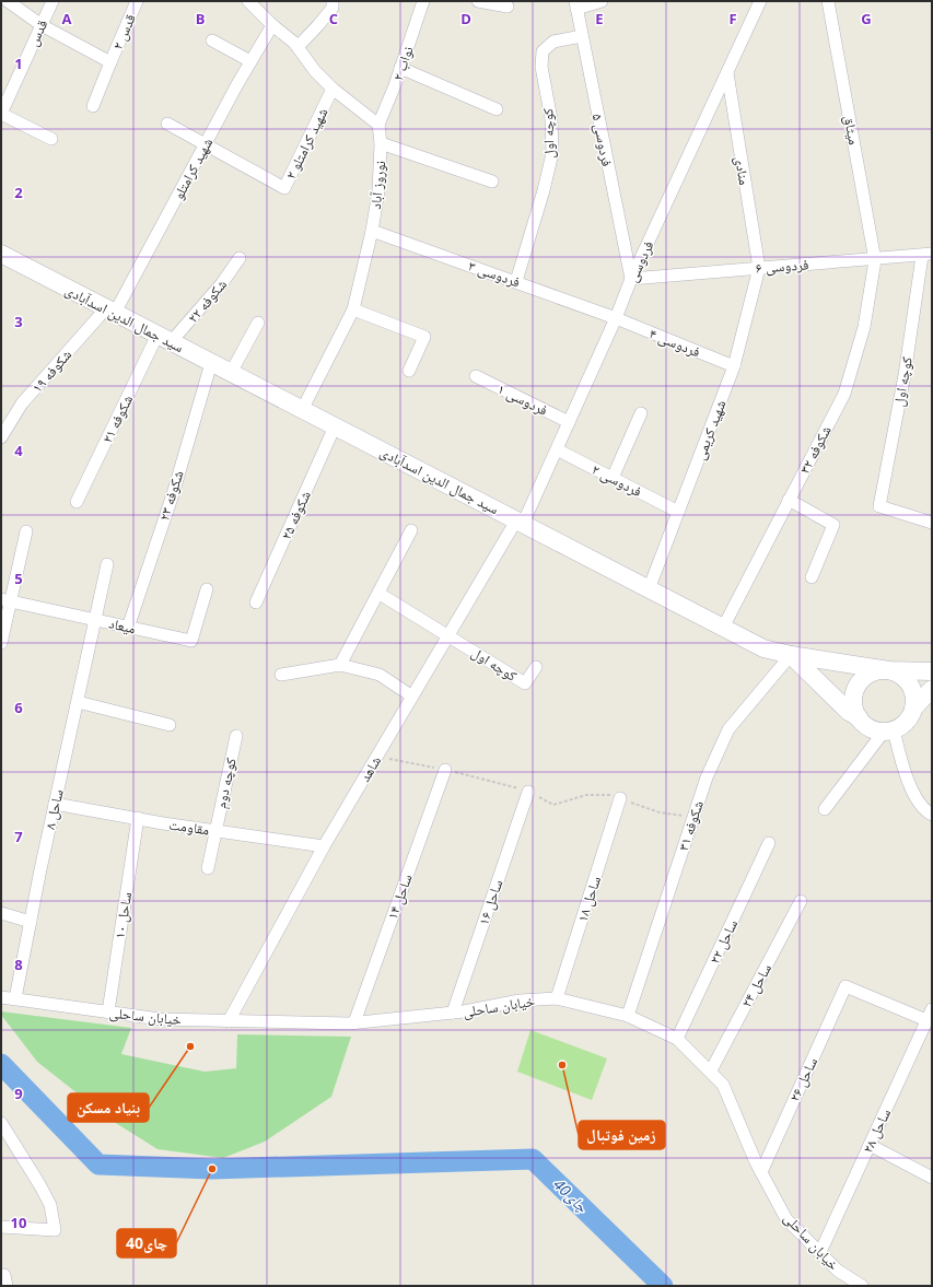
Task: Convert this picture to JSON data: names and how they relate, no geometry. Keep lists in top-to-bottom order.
{
  "streets": {
    "main road": ["سید جمال الدین اسدآبادی"],
    "street": [
      "قدس ۲",
      "قدس",
      "نواب ۲",
      "میثاق",
      "کوچه اول",
      "فردوسی ۵",
      "شهید کرامتلو ۲",
      "شهید کرامتلو",
      "منادی",
      "نوروز آباد",
      "فردوسی",
      "فردوسی ۶",
      "فردوسی ۳",
      "شکوفه ۲۲",
      "فردوسی ۴",
      "شکوفه ۱۹",
      "فردوسی ۱",
      "شکوفه ۲۱",
      "شهید کریمی",
      "شکوفه ۳۲",
      "فردوسی ۲",
      "شکوفه ۲۳",
      "شکوفه ۲۵",
      "میعاد",
      "شاهد",
      "کوچه دوم",
      "ساحل ۸",
      "شکوفه ۳۱",
      "مقاومت",
      "ساحل ۱۴",
      "ساحل ۱۸",
      "ساحل ۱۶",
      "ساحل ۱۰",
      "ساحل ۲۲",
      "ساحل ۲۴",
      "خیابان ساحلی",
      "ساحل ۲۶",
      "ساحل ۲۸"
    ]
  },
  "crossings": [
    ["قدس ۲", "قدس"],
    ["نواب ۲", "نوروز آباد"],
    ["میثاق", "فردوسی ۶"],
    ["میثاق", "شکوفه ۳۲"],
    ["کوچه اول", "فردوسی ۵"],
    ["کوچه اول", "فردوسی ۶"],
    ["کوچه اول", "فردوسی ۳"],
    ["کوچه اول", "شاهد"],
    ["فردوسی ۵", "فردوسی"],
    ["فردوسی ۵", "فردوسی ۶"],
    ["شهید کرامتلو ۲", "شهید کرامتلو"],
    ["شهید کرامتلو", "سید جمال الدین اسدآبادی"],
    ["شهید کرامتلو", "شکوفه ۱۹"],
    ["منادی", "فردوسی"],
    ["منادی", "فردوسی ۶"],
    ["منادی", "شهید کریمی"],
    ["نوروز آباد", "فردوسی ۳"],
    ["نوروز آباد", "سید جمال الدین اسدآبادی"],
    ["فردوسی", "فردوسی ۶"],
    ["فردوسی", "فردوسی ۳"],
    ["فردوسی", "سید جمال الدین اسدآبادی"],
    ["فردوسی", "فردوسی ۴"],
    ["فردوسی", "فردوسی ۱"],
    ["فردوسی", "فردوسی ۲"],
    ["فردوسی", "شاهد"],
    ["فردوسی ۶", "شهید کریمی"],
    ["فردوسی ۶", "شکوفه ۳۲"],
    ["فردوسی ۳", "فردوسی ۴"],
    ["شکوفه ۲۲", "سید جمال الدین اسدآبادی"],
    ["شکوفه ۲۲", "شکوفه ۲۱"],
    ["سید جمال الدین اسدآبادی", "شکوفه ۱۹"],
    ["سید جمال الدین اسدآبادی", "شکوفه ۲۱"],
    ["سید جمال الدین اسدآبادی", "شهید کریمی"],
    ["سید جمال الدین اسدآبادی", "شکوفه ۳۲"],
    ["سید جمال الدین اسدآبادی", "شکوفه ۲۳"],
    ["سید جمال الدین اسدآبادی", "شکوفه ۲۵"],
    ["سید جمال الدین اسدآبادی", "شاهد"],
    ["سید جمال الدین اسدآبادی", "شکوفه ۳۱"],
    ["فردوسی ۴", "شهید کریمی"],
    ["شهید کریمی", "فردوسی ۲"],
    ["شکوفه ۲۳", "میعاد"],
    ["میعاد", "ساحل ۸"],
    ["شاهد", "مقاومت"],
    ["شاهد", "خیابان ساحلی"],
    ["کوچه دوم", "مقاومت"],
    ["ساحل ۸", "مقاومت"],
    ["ساحل ۸", "خیابان ساحلی"],
    ["شکوفه ۳۱", "خیابان ساحلی"],
    ["مقاومت", "ساحل ۱۰"],
    ["ساحل ۱۴", "خیابان ساحلی"],
    ["ساحل ۱۸", "خیابان ساحلی"],
    ["ساحل ۱۶", "خیابان ساحلی"],
    ["ساحل ۱۰", "خیابان ساحلی"],
    ["ساحل ۲۲", "خیابان ساحلی"],
    ["ساحل ۲۴", "خیابان ساحلی"],
    ["خیابان ساحلی", "ساحل ۲۶"],
    ["خیابان ساحلی", "ساحل ۲۸"],
    ["ساحل ۲۶", "ساحل ۲۸"]
  ],
  "water": ["40چای"],
  "places": ["بنیاد مسکن", "زمین فوتبال", "40چای"],
  "grid": {
    "columns": [
      "A",
      "B",
      "C",
      "D",
      "E",
      "F",
      "G"
    ],
    "rows": [
      "1",
      "2",
      "3",
      "4",
      "5",
      "6",
      "7",
      "8",
      "9",
      "10"
    ]
  }
}
